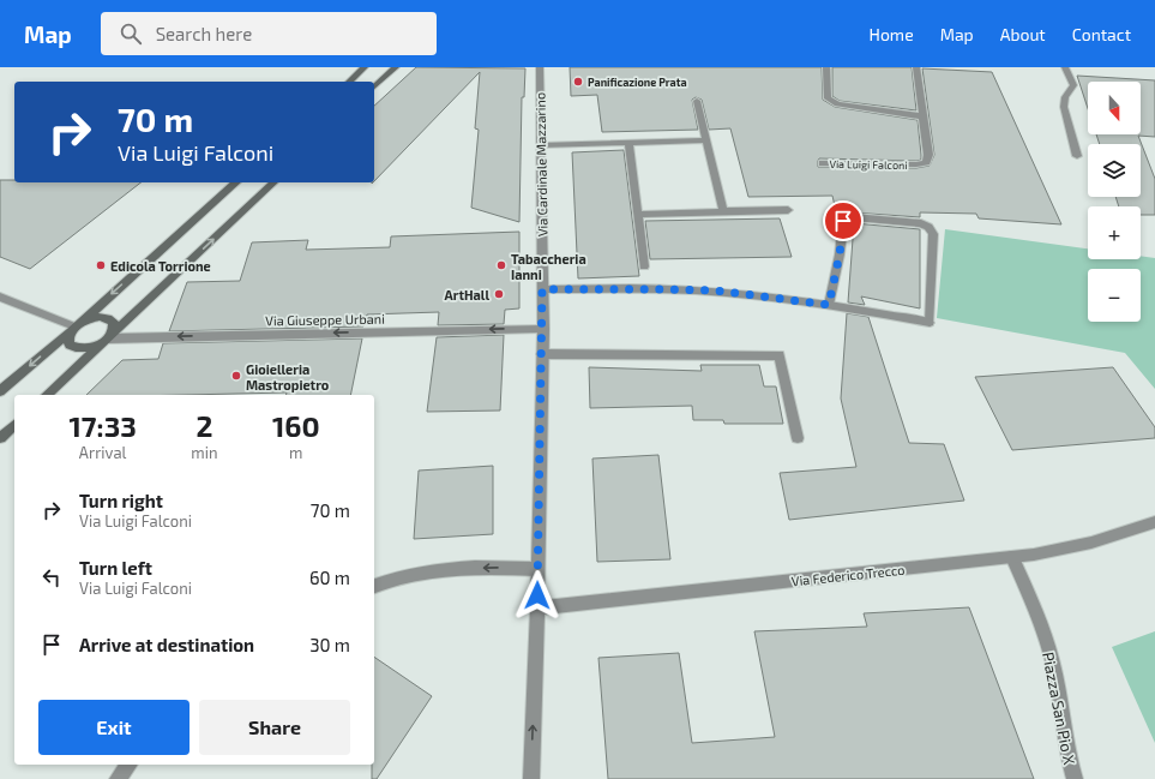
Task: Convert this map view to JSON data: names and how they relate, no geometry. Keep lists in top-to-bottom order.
{
  "streets": {
    "street": [
      "Via Cardinale Mazzarino",
      "Via Luigi Falconi",
      "Via Giuseppe Urbani",
      "Via Federico Trecco",
      "Piazza San Pio X"
    ]
  },
  "crossings": [
    ["Via Cardinale Mazzarino", "Via Giuseppe Urbani"],
    ["Via Cardinale Mazzarino", "Via Federico Trecco"],
    ["Via Federico Trecco", "Piazza San Pio X"]
  ],
  "one_way": ["Via Giuseppe Urbani"],
  "places": [
    "Panificazione Prata",
    "Edicola Torrione",
    "Tabaccheria Ianni",
    "ArtHall",
    "Gioielleria Mastropietro"
  ],
  "north": "bottom",
  "page": {
    "header": "Map",
    "search": "Search here",
    "nav": [
      "Home",
      "Map",
      "About",
      "Contact"
    ],
    "map_buttons": ["+", "−"],
    "turn": ["70 m", "Via Luigi Falconi"],
    "eta": [
      "17:33",
      "Arrival",
      "2",
      "min",
      "160",
      "m"
    ],
    "list": [
      {
        "name": "Turn right",
        "note": "Via Luigi Falconi",
        "value": "70 m"
      },
      {
        "name": "Turn left",
        "note": "Via Luigi Falconi",
        "value": "60 m"
      },
      {
        "name": "Arrive at destination",
        "value": "30 m"
      }
    ],
    "buttons": ["Exit", "Share"]
  }
}
